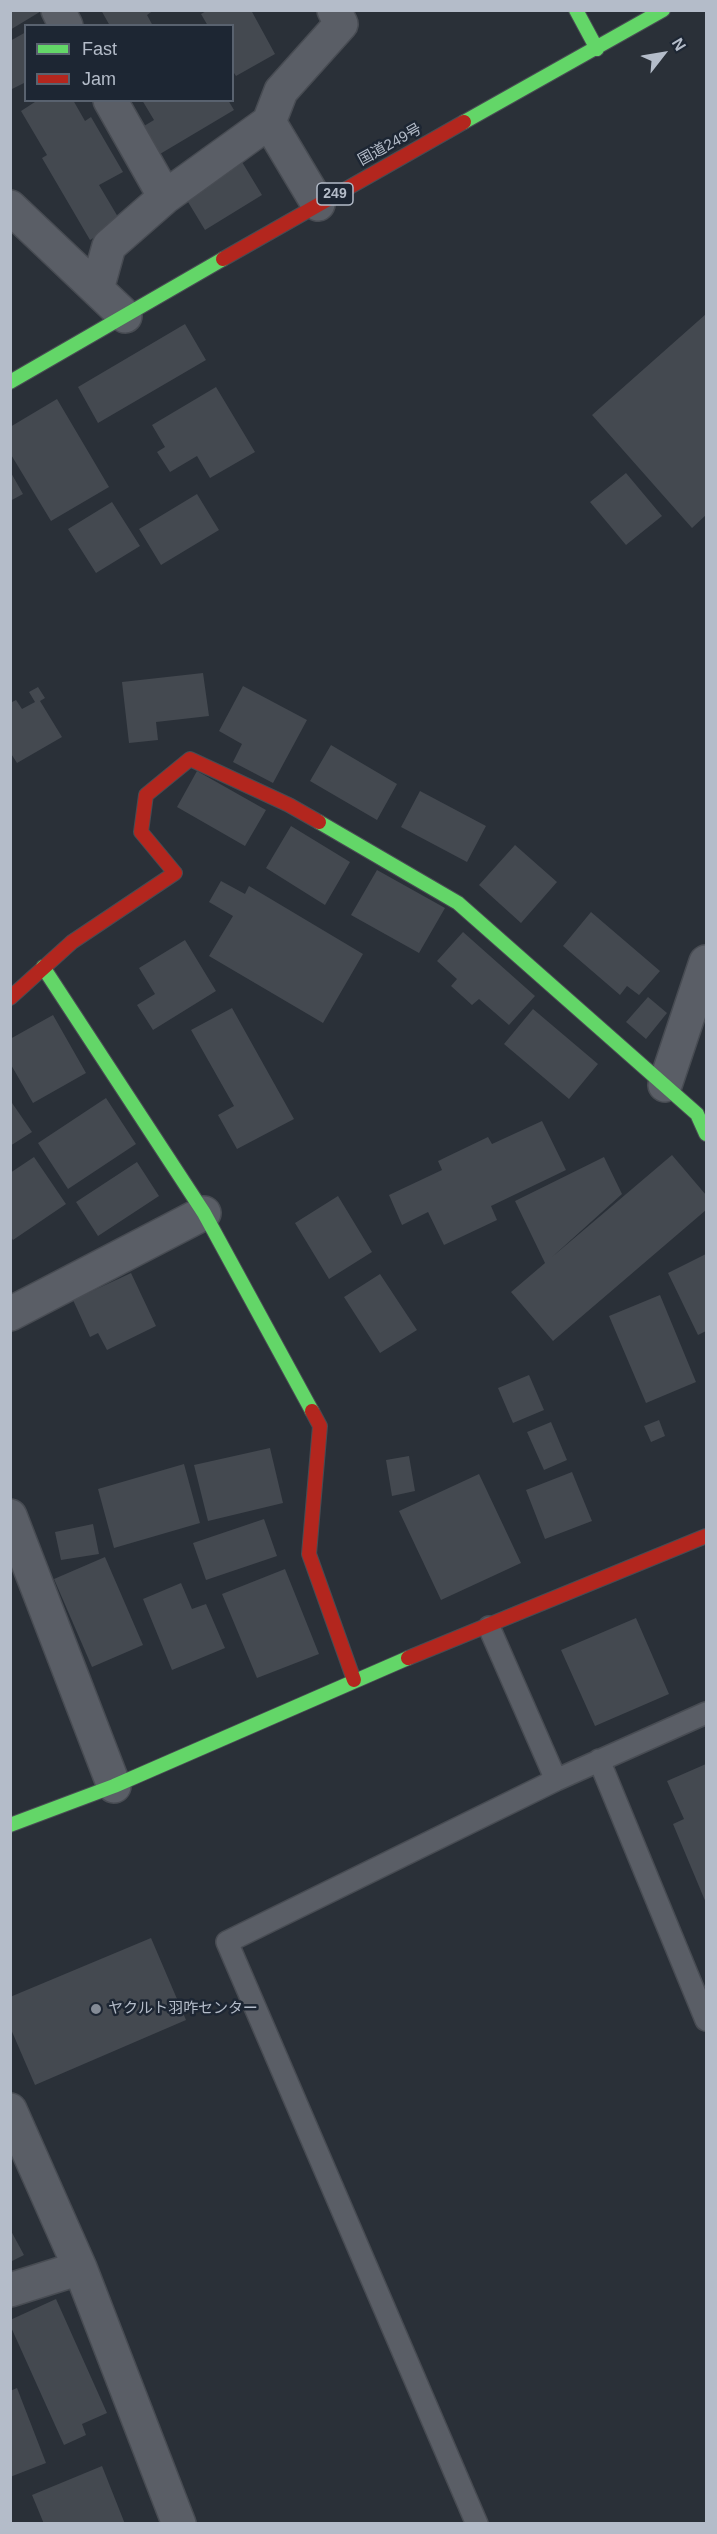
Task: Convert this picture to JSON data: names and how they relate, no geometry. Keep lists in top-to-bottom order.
{
  "streets": {
    "main road": ["国道249号", "249"]
  },
  "places": ["ヤクルト羽咋センター"],
  "legend": ["Fast", "Jam"],
  "north": "top right"
}
